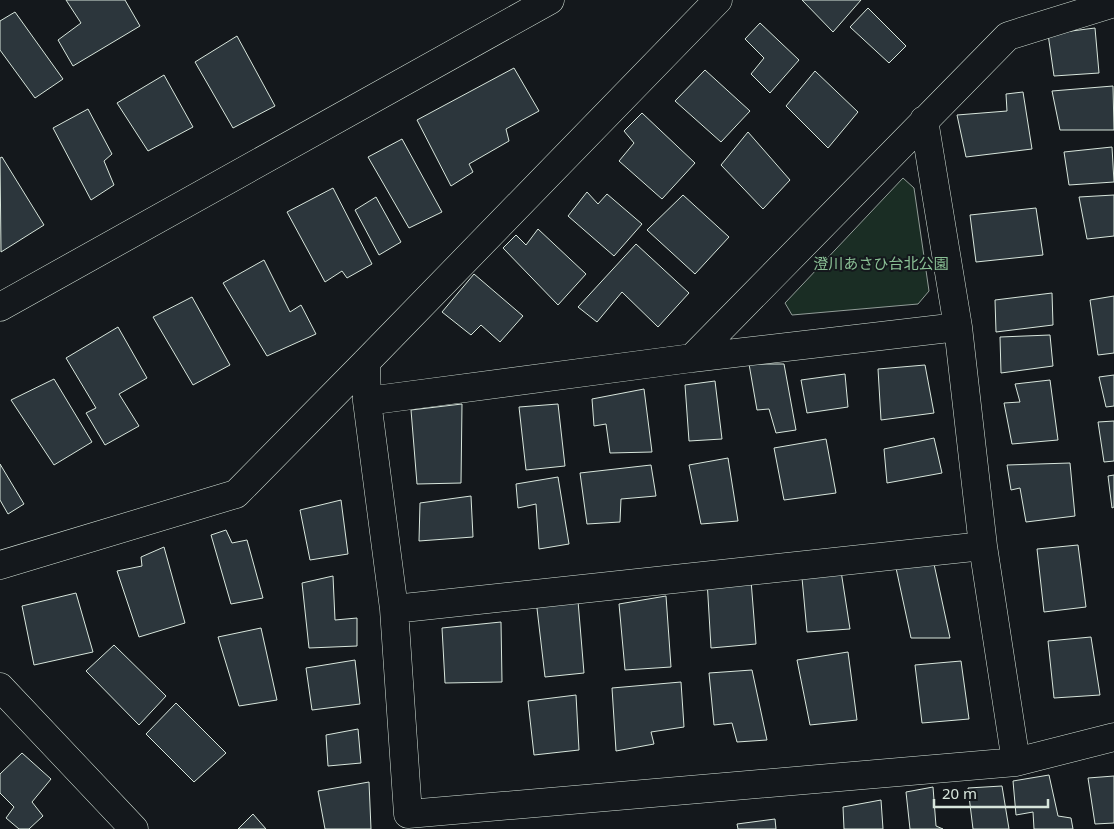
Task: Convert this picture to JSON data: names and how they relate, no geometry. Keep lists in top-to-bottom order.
{
  "parks": ["澄川あさひ台北公園"],
  "scale_bar": "20 m"
}
